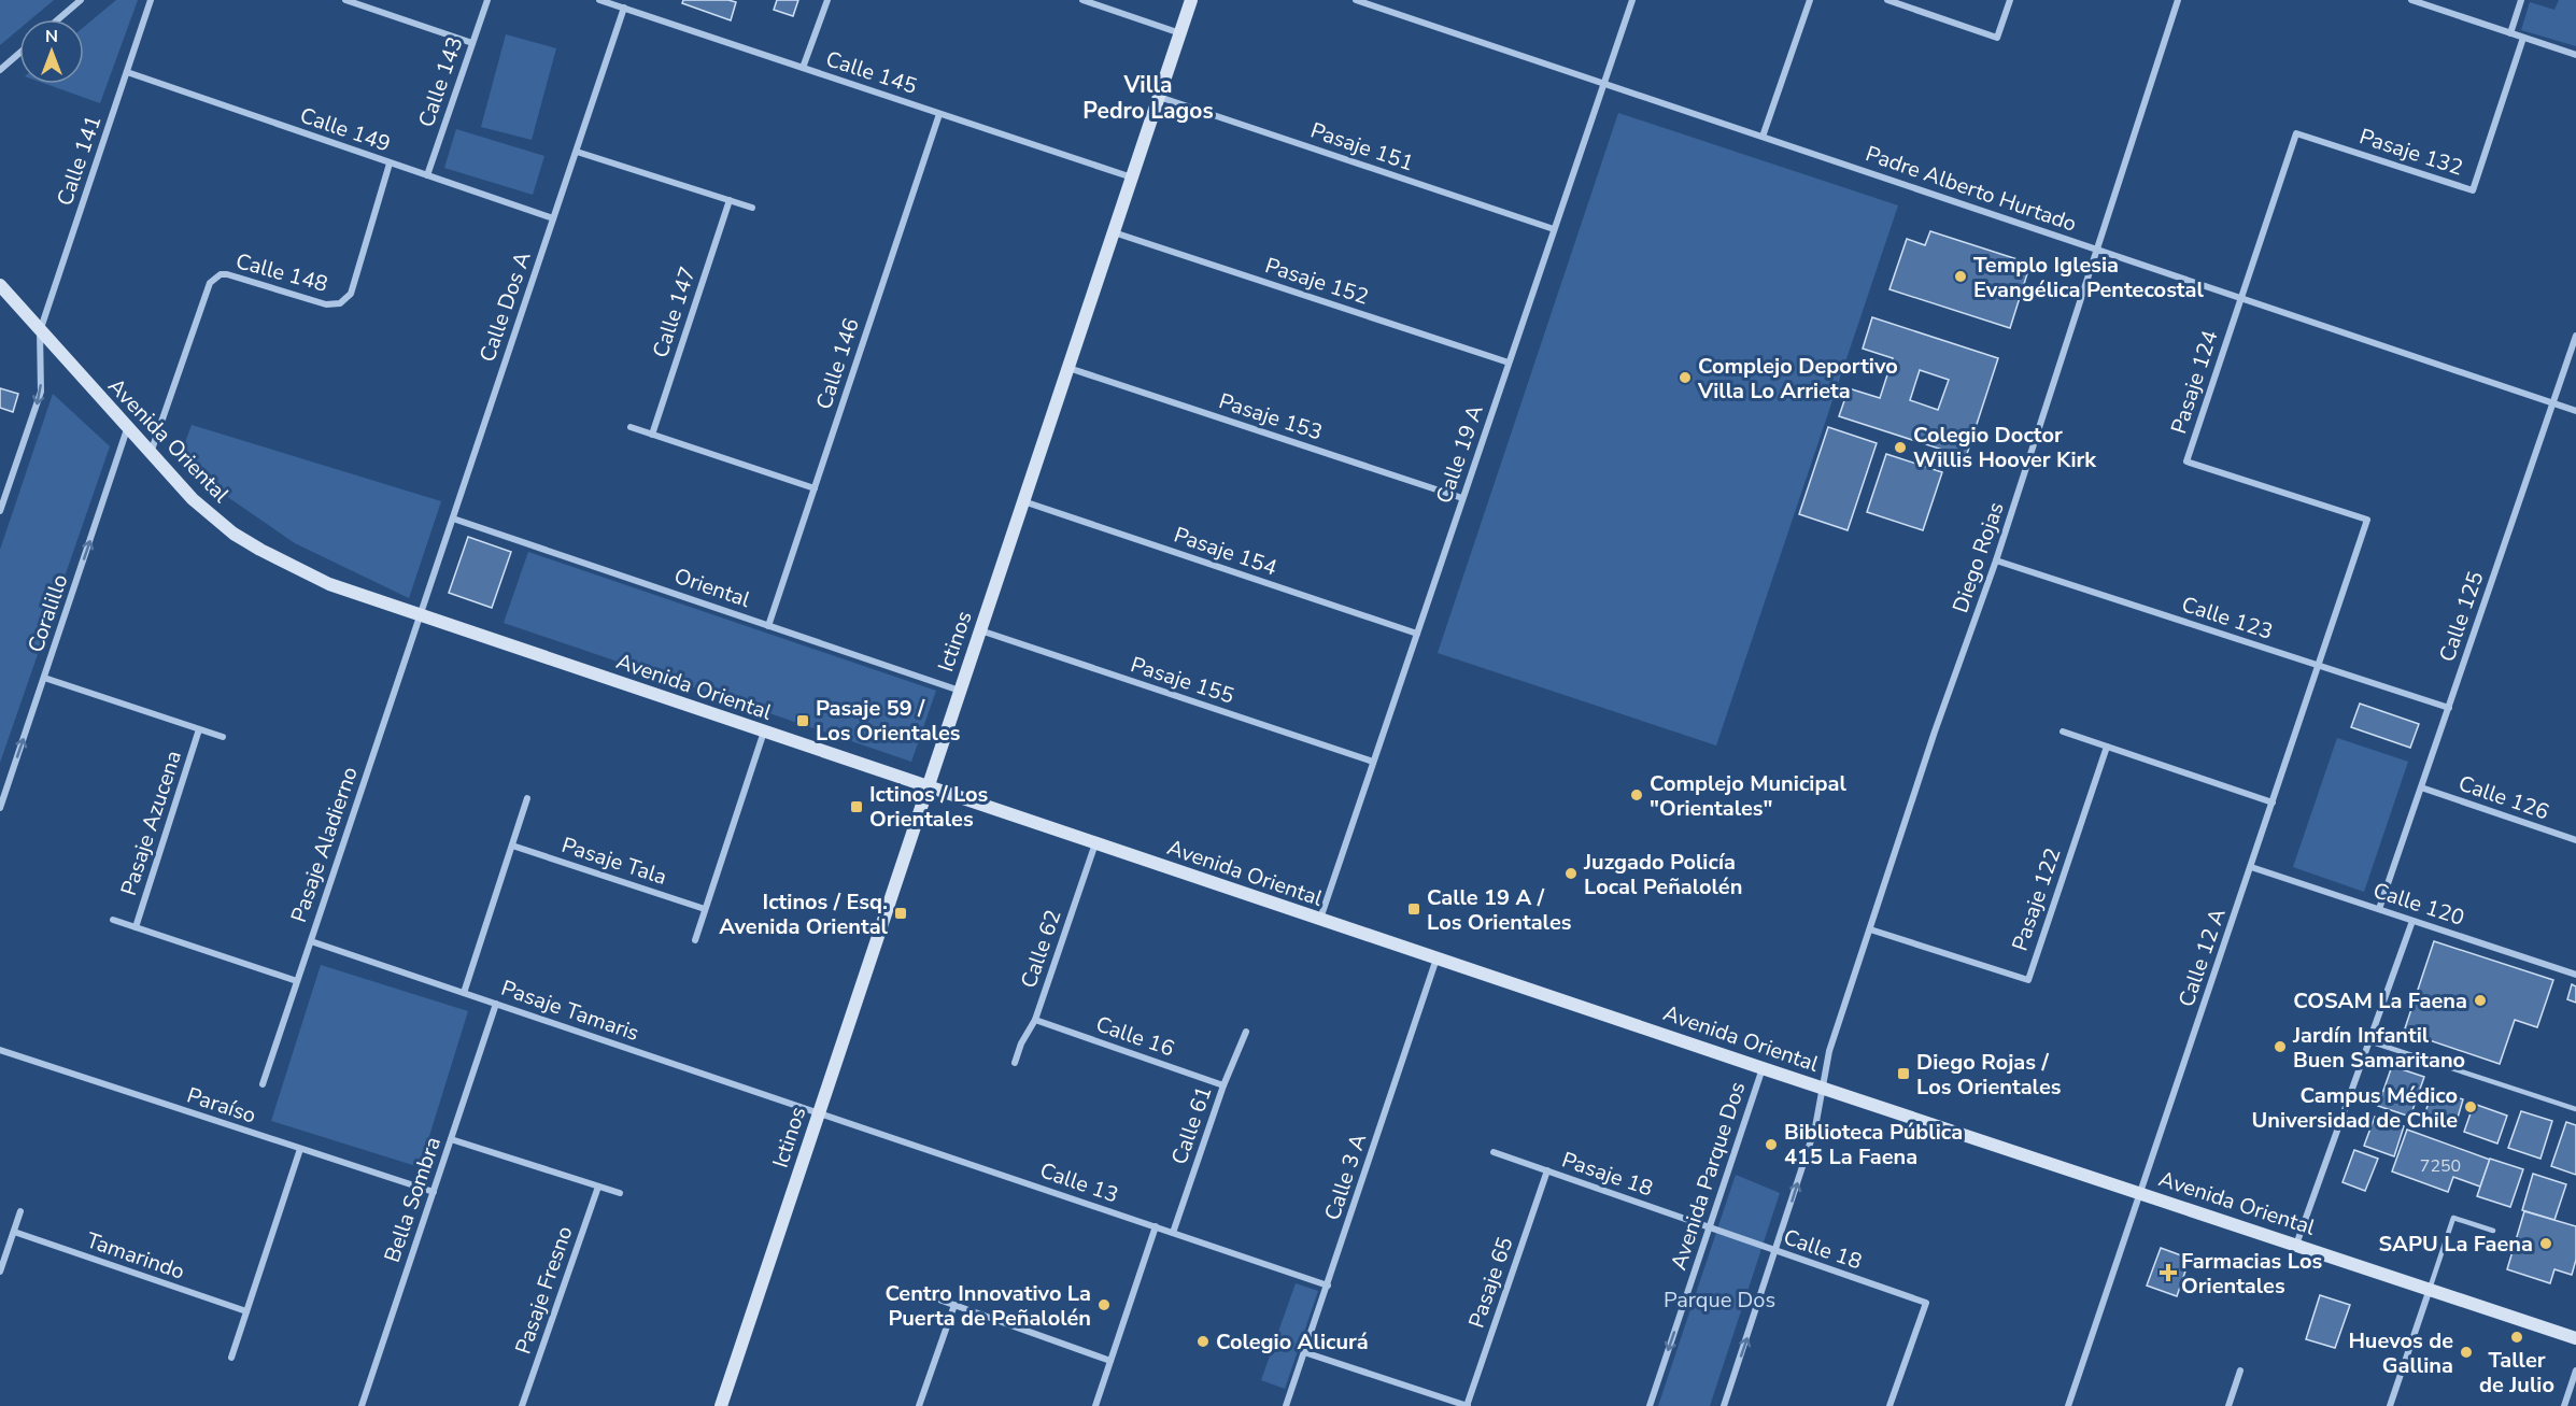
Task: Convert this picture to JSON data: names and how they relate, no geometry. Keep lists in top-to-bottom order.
{
  "streets": {
    "main road": ["Avenida Oriental", "Ictinos"],
    "street": [
      "Calle 145",
      "Calle 143",
      "Calle 149",
      "Pasaje 151",
      "Pasaje 132",
      "Calle 141",
      "Padre Alberto Hurtado",
      "Calle 148",
      "Pasaje 152",
      "Calle Dos A",
      "Calle 147",
      "Calle 146",
      "Pasaje 124",
      "Pasaje 153",
      "Calle 19 A",
      "Pasaje 154",
      "Diego Rojas",
      "Oriental",
      "Coralillo",
      "Calle 125",
      "Calle 123",
      "Pasaje 155",
      "Calle 126",
      "Pasaje Azucena",
      "Pasaje Aladierno",
      "Pasaje Tala",
      "Pasaje 122",
      "Calle 120",
      "Calle 62",
      "Calle 12 A",
      "Pasaje Tamaris",
      "Calle 16",
      "Paraíso",
      "Calle 61",
      "Pasaje 18",
      "Avenida Parque Dos",
      "Calle 3 A",
      "Calle 13",
      "Bella Sombra",
      "Calle 18",
      "Tamarindo",
      "Pasaje 65",
      "Pasaje Fresno"
    ]
  },
  "crossings": [
    ["Calle 145", "Calle Dos A"],
    ["Calle 145", "Calle 146"],
    ["Calle 145", "Ictinos"],
    ["Calle 143", "Calle 149"],
    ["Calle 149", "Calle 141"],
    ["Calle 149", "Calle 148"],
    ["Calle 149", "Calle Dos A"],
    ["Pasaje 151", "Calle 19 A"],
    ["Pasaje 151", "Ictinos"],
    ["Pasaje 132", "Pasaje 124"],
    ["Calle 141", "Avenida Oriental"],
    ["Padre Alberto Hurtado", "Pasaje 124"],
    ["Padre Alberto Hurtado", "Calle 19 A"],
    ["Padre Alberto Hurtado", "Diego Rojas"],
    ["Padre Alberto Hurtado", "Calle 125"],
    ["Calle 148", "Avenida Oriental"],
    ["Pasaje 152", "Calle 19 A"],
    ["Pasaje 152", "Ictinos"],
    ["Calle Dos A", "Avenida Oriental"],
    ["Calle Dos A", "Oriental"],
    ["Calle Dos A", "Pasaje Aladierno"],
    ["Calle 146", "Oriental"],
    ["Pasaje 124", "Calle 12 A"],
    ["Pasaje 153", "Calle 19 A"],
    ["Pasaje 153", "Ictinos"],
    ["Avenida Oriental", "Calle 19 A"],
    ["Avenida Oriental", "Diego Rojas"],
    ["Avenida Oriental", "Coralillo"],
    ["Avenida Oriental", "Ictinos"],
    ["Avenida Oriental", "Pasaje Aladierno"],
    ["Avenida Oriental", "Calle 62"],
    ["Avenida Oriental", "Calle 12 A"],
    ["Avenida Oriental", "Avenida Parque Dos"],
    ["Avenida Oriental", "Calle 3 A"],
    ["Calle 19 A", "Pasaje 154"],
    ["Calle 19 A", "Pasaje 155"],
    ["Pasaje 154", "Ictinos"],
    ["Diego Rojas", "Calle 123"],
    ["Diego Rojas", "Pasaje 122"],
    ["Oriental", "Ictinos"],
    ["Coralillo", "Pasaje Azucena"],
    ["Calle 125", "Calle 123"],
    ["Calle 125", "Calle 126"],
    ["Calle 125", "Calle 120"],
    ["Calle 123", "Calle 12 A"],
    ["Ictinos", "Pasaje 155"],
    ["Ictinos", "Pasaje Tamaris"],
    ["Ictinos", "Calle 13"],
    ["Pasaje Azucena", "Pasaje Aladierno"],
    ["Pasaje Aladierno", "Pasaje Tamaris"],
    ["Calle 120", "Calle 12 A"],
    ["Calle 62", "Calle 16"],
    ["Pasaje Tamaris", "Calle 13"],
    ["Pasaje Tamaris", "Bella Sombra"],
    ["Calle 16", "Calle 61"],
    ["Paraíso", "Bella Sombra"],
    ["Calle 61", "Calle 13"],
    ["Pasaje 18", "Avenida Parque Dos"],
    ["Pasaje 18", "Calle 18"],
    ["Pasaje 18", "Pasaje 65"],
    ["Avenida Parque Dos", "Calle 18"],
    ["Calle 3 A", "Calle 13"]
  ],
  "one_way": ["Coralillo", "Avenida Parque Dos"],
  "districts": ["Villa Pedro Lagos"],
  "parks": ["Parque Dos"],
  "places": {
    "other": [
      "Templo Iglesia Evangélica Pentecostal",
      "Complejo Deportivo Villa Lo Arrieta",
      "Colegio Doctor Willis Hoover Kirk",
      "Complejo Municipal \"Orientales\"",
      "Juzgado Policía Local Peñalolén",
      "COSAM La Faena",
      "Jardín Infantil Buen Samaritano",
      "Campus Médico Universidad de Chile",
      "Biblioteca Pública 415 La Faena",
      "SAPU La Faena",
      "Centro Innovativo La Puerta de Peñalolén",
      "Taller de Julio",
      "Colegio Alicurá",
      "Huevos de Gallina"
    ],
    "transit": [
      "Pasaje 59 / Los Orientales",
      "Ictinos / Los Orientales",
      "Calle 19 A / Los Orientales",
      "Ictinos / Esq. Avenida Oriental",
      "Diego Rojas / Los Orientales"
    ],
    "health": ["Farmacias Los Orientales"]
  },
  "house_numbers": ["7250"],
  "north": "top"
}
